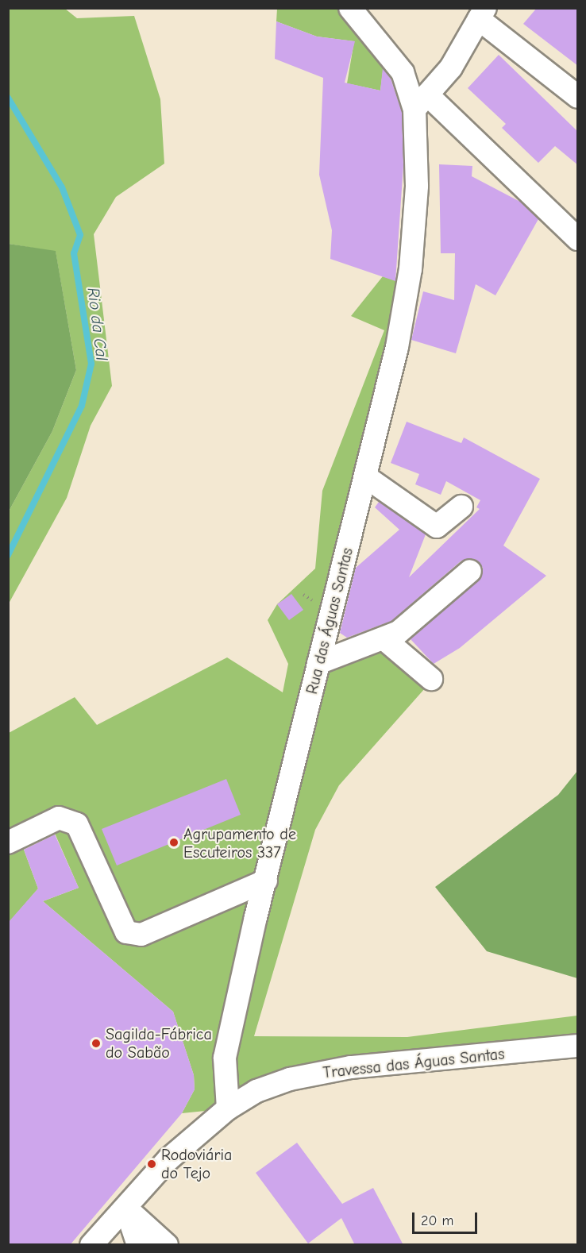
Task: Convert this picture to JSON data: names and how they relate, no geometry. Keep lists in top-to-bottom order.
{
  "streets": {
    "street": ["Rua das Águas Santas", "Travessa das Águas Santas"]
  },
  "crossings": [
    ["Rua das Águas Santas", "Travessa das Águas Santas"]
  ],
  "water": ["Rio da Cal"],
  "places": ["Agrupamento de Escuteiros 337", "Sagilda-Fábrica do Sabão", "Rodoviária do Tejo"],
  "scale_bar": "20 m"
}
